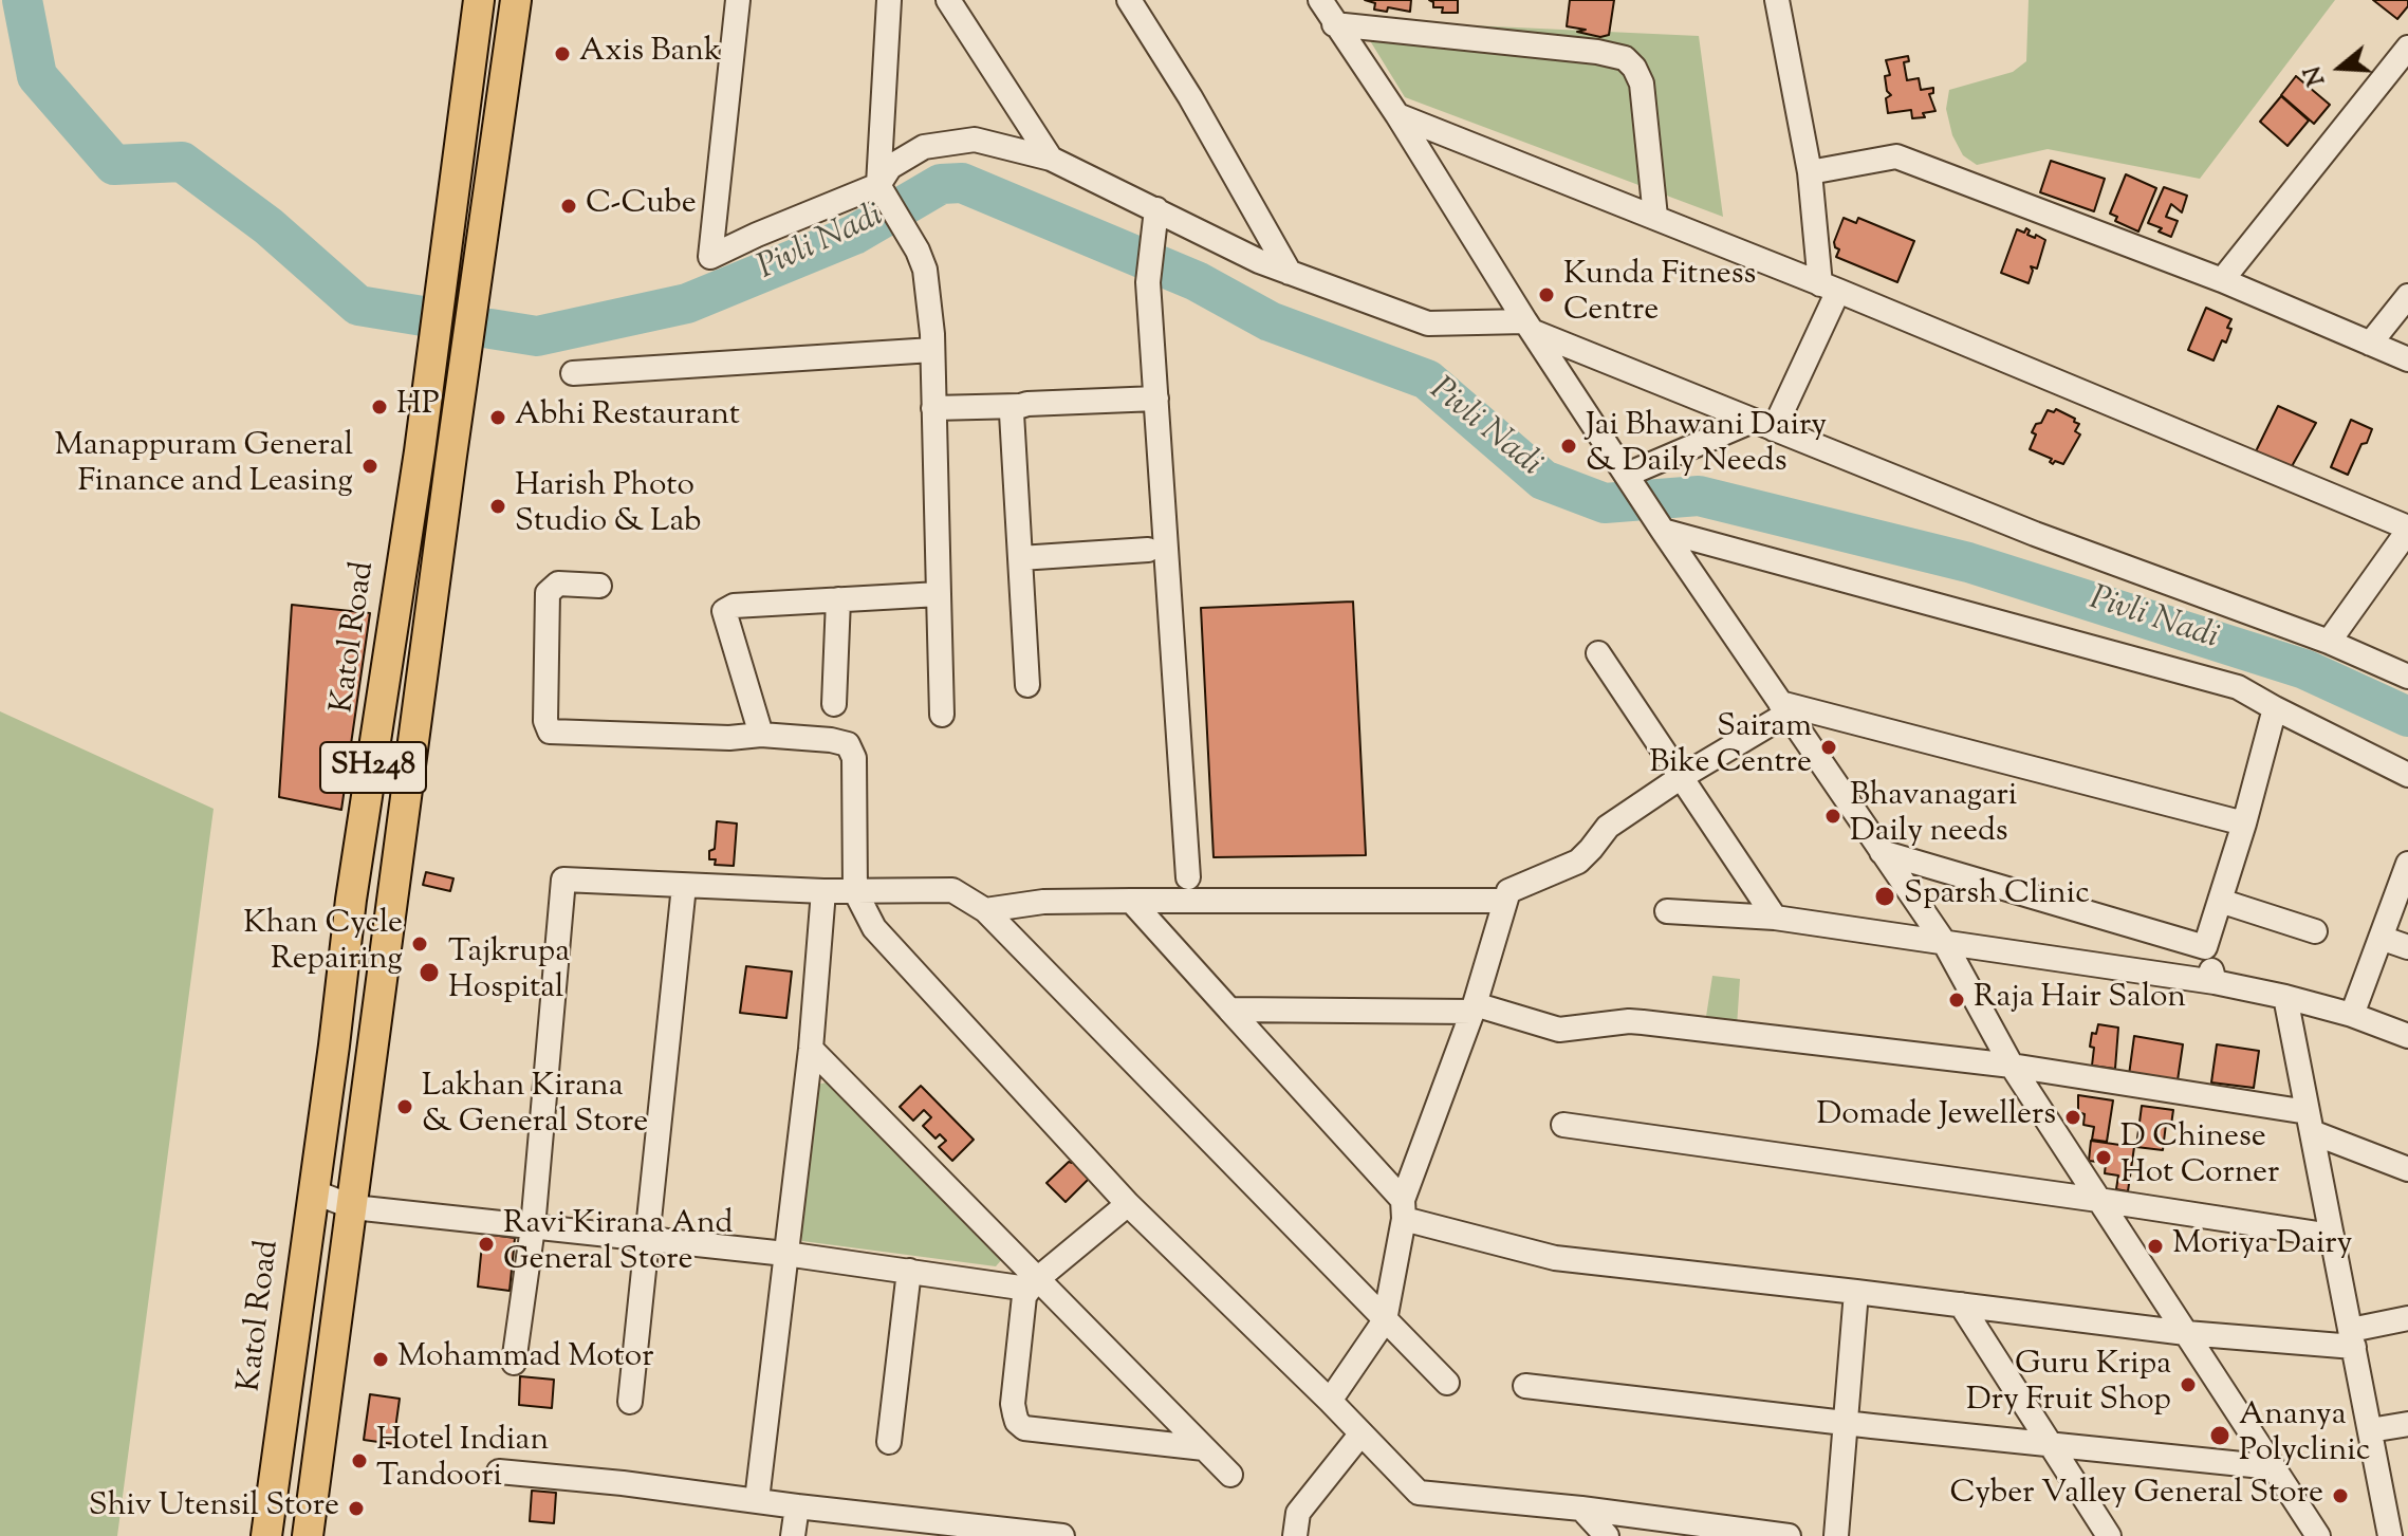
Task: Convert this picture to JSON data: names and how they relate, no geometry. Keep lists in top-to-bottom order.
{
  "streets": {
    "main road": ["Katol Road", "SH248"]
  },
  "water": ["Pivli Nadi"],
  "places": [
    "Axis Bank",
    "C-Cube",
    "Kunda Fitness Centre",
    "HP",
    "Abhi Restaurant",
    "Jai Bhawani Dairy & Daily Needs",
    "Manappuram General Finance and Leasing",
    "Harish Photo Studio & Lab",
    "Sairam Bike Centre",
    "Bhavanagari Daily needs",
    "Sparsh Clinic",
    "Khan Cycle Repairing",
    "Tajkrupa Hospital",
    "Raja Hair Salon",
    "Lakhan Kirana & General Store",
    "Domade Jewellers",
    "D Chinese Hot Corner",
    "Ravi Kirana And General Store",
    "Moriya Dairy",
    "Mohammad Motor",
    "Guru Kripa Dry Fruit Shop",
    "Ananya Polyclinic",
    "Hotel Indian Tandoori",
    "Cyber Valley General Store",
    "Shiv Utensil Store"
  ],
  "north": "left"
}
